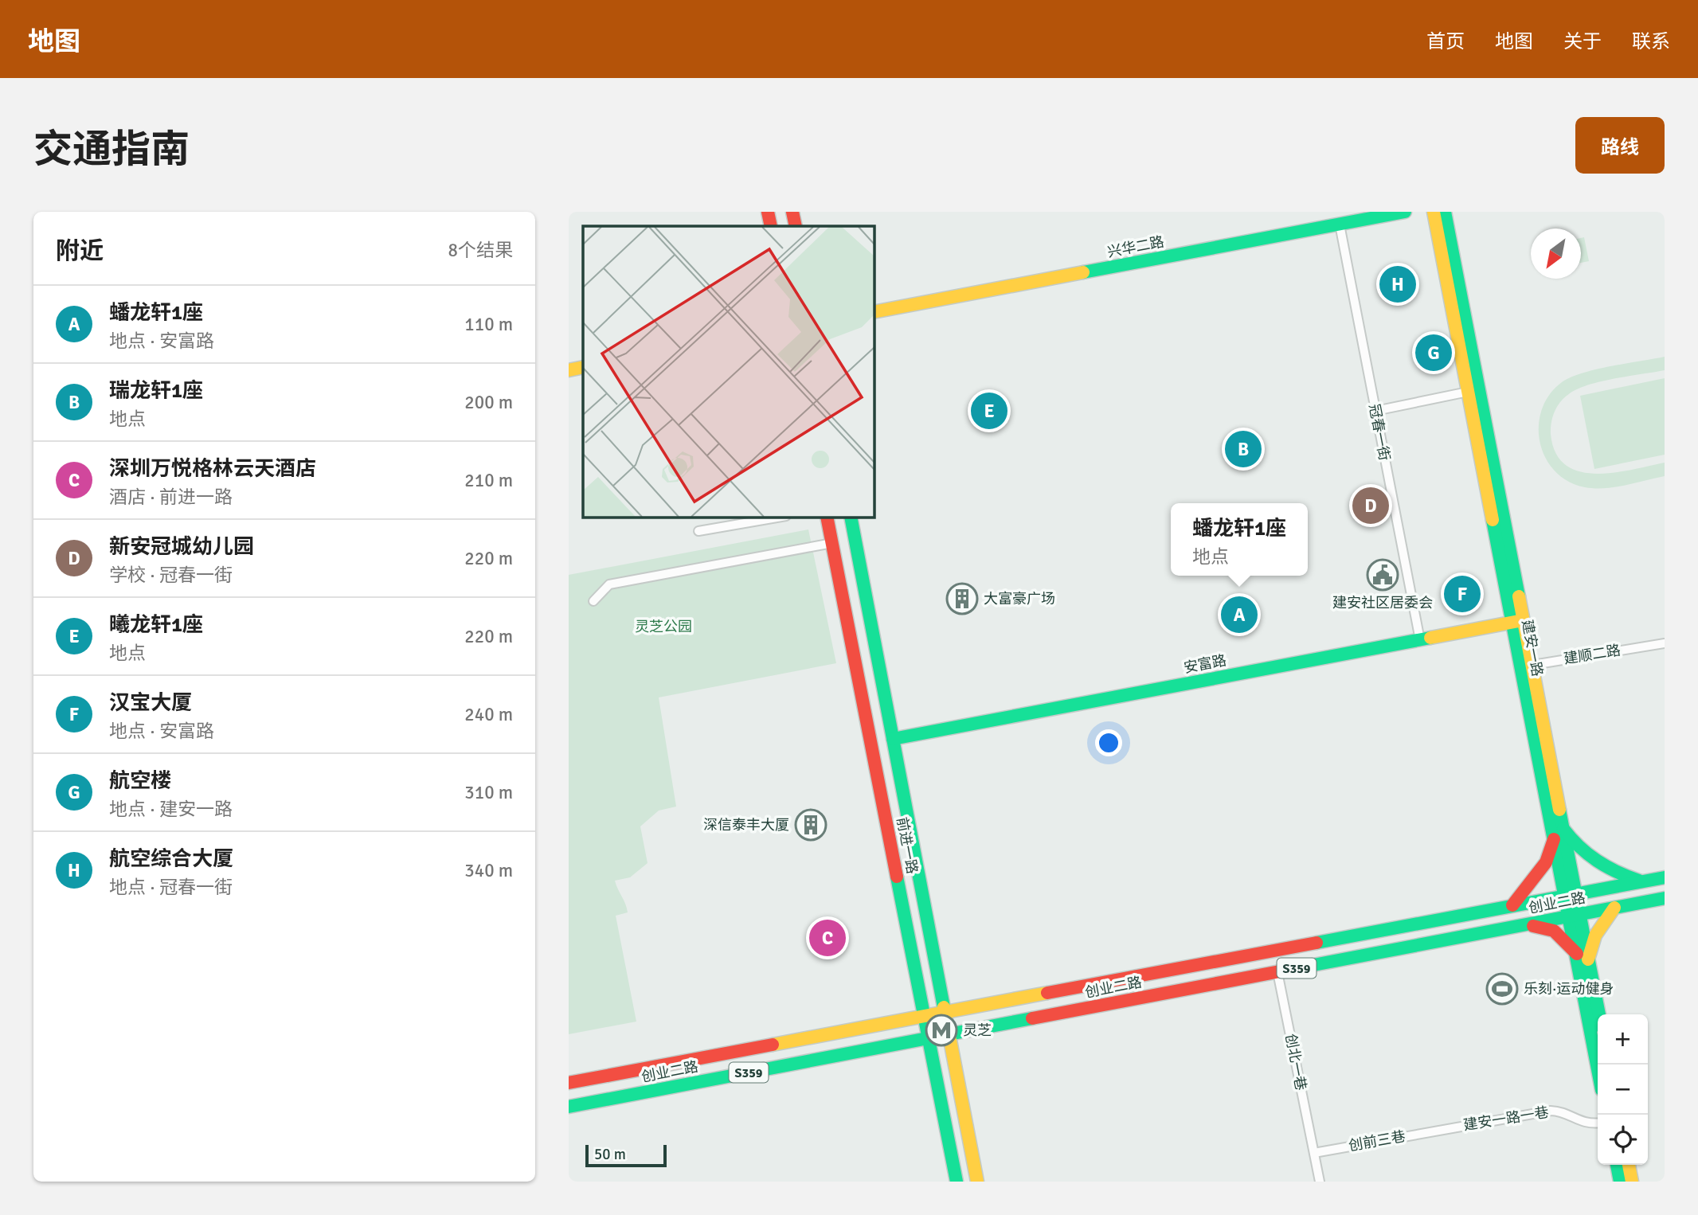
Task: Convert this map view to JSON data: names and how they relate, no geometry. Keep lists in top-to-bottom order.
{
  "streets": {
    "main road": [
      "兴华二路",
      "建安一路",
      "安富路",
      "前进一路",
      "创业二路",
      "S359"
    ],
    "street": [
      "冠春一街",
      "建顺二路",
      "创北一巷",
      "建安一路一巷",
      "创前三巷"
    ]
  },
  "crossings": [
    ["兴华二路", "冠春一街"],
    ["冠春一街", "安富路"],
    ["建安一路", "建顺二路"],
    ["建安一路", "安富路"],
    ["建安一路", "创业二路"],
    ["安富路", "前进一路"],
    ["前进一路", "创业二路"],
    ["创业二路", "创北一巷"],
    ["创北一巷", "创前三巷"],
    ["建安一路一巷", "创前三巷"]
  ],
  "parks": ["灵芝公园"],
  "places": {
    "public building": ["建安社区居委会"],
    "building": ["大富豪广场", "深信泰丰大厦"],
    "sports": ["乐刻·运动健身"],
    "metro station": ["灵芝"]
  },
  "scale_bar": "50 m",
  "north": "bottom left",
  "page": {
    "header": "地图",
    "nav": [
      "首页",
      "地图",
      "关于",
      "联系"
    ],
    "title": "交通指南",
    "buttons": "路线",
    "heading": ["附近", "8个结果"],
    "pins": [
      "H",
      "G",
      "E",
      "B",
      "D",
      "F",
      "A",
      "C"
    ],
    "list": [
      {
        "mark": "A",
        "name": "蟠龙轩1座",
        "note": "地点 · 安富路",
        "value": "110 m"
      },
      {
        "mark": "B",
        "name": "瑞龙轩1座",
        "note": "地点",
        "value": "200 m"
      },
      {
        "mark": "C",
        "name": "深圳万悦格林云天酒店",
        "note": "酒店 · 前进一路",
        "value": "210 m"
      },
      {
        "mark": "D",
        "name": "新安冠城幼儿园",
        "note": "学校 · 冠春一街",
        "value": "220 m"
      },
      {
        "mark": "E",
        "name": "曦龙轩1座",
        "note": "地点",
        "value": "220 m"
      },
      {
        "mark": "F",
        "name": "汉宝大厦",
        "note": "地点 · 安富路",
        "value": "240 m"
      },
      {
        "mark": "G",
        "name": "航空楼",
        "note": "地点 · 建安一路",
        "value": "310 m"
      },
      {
        "mark": "H",
        "name": "航空综合大厦",
        "note": "地点 · 冠春一街",
        "value": "340 m"
      }
    ],
    "popup": ["蟠龙轩1座", "地点"],
    "map_buttons": ["+", "−"],
    "scale": "50 m"
  }
}
